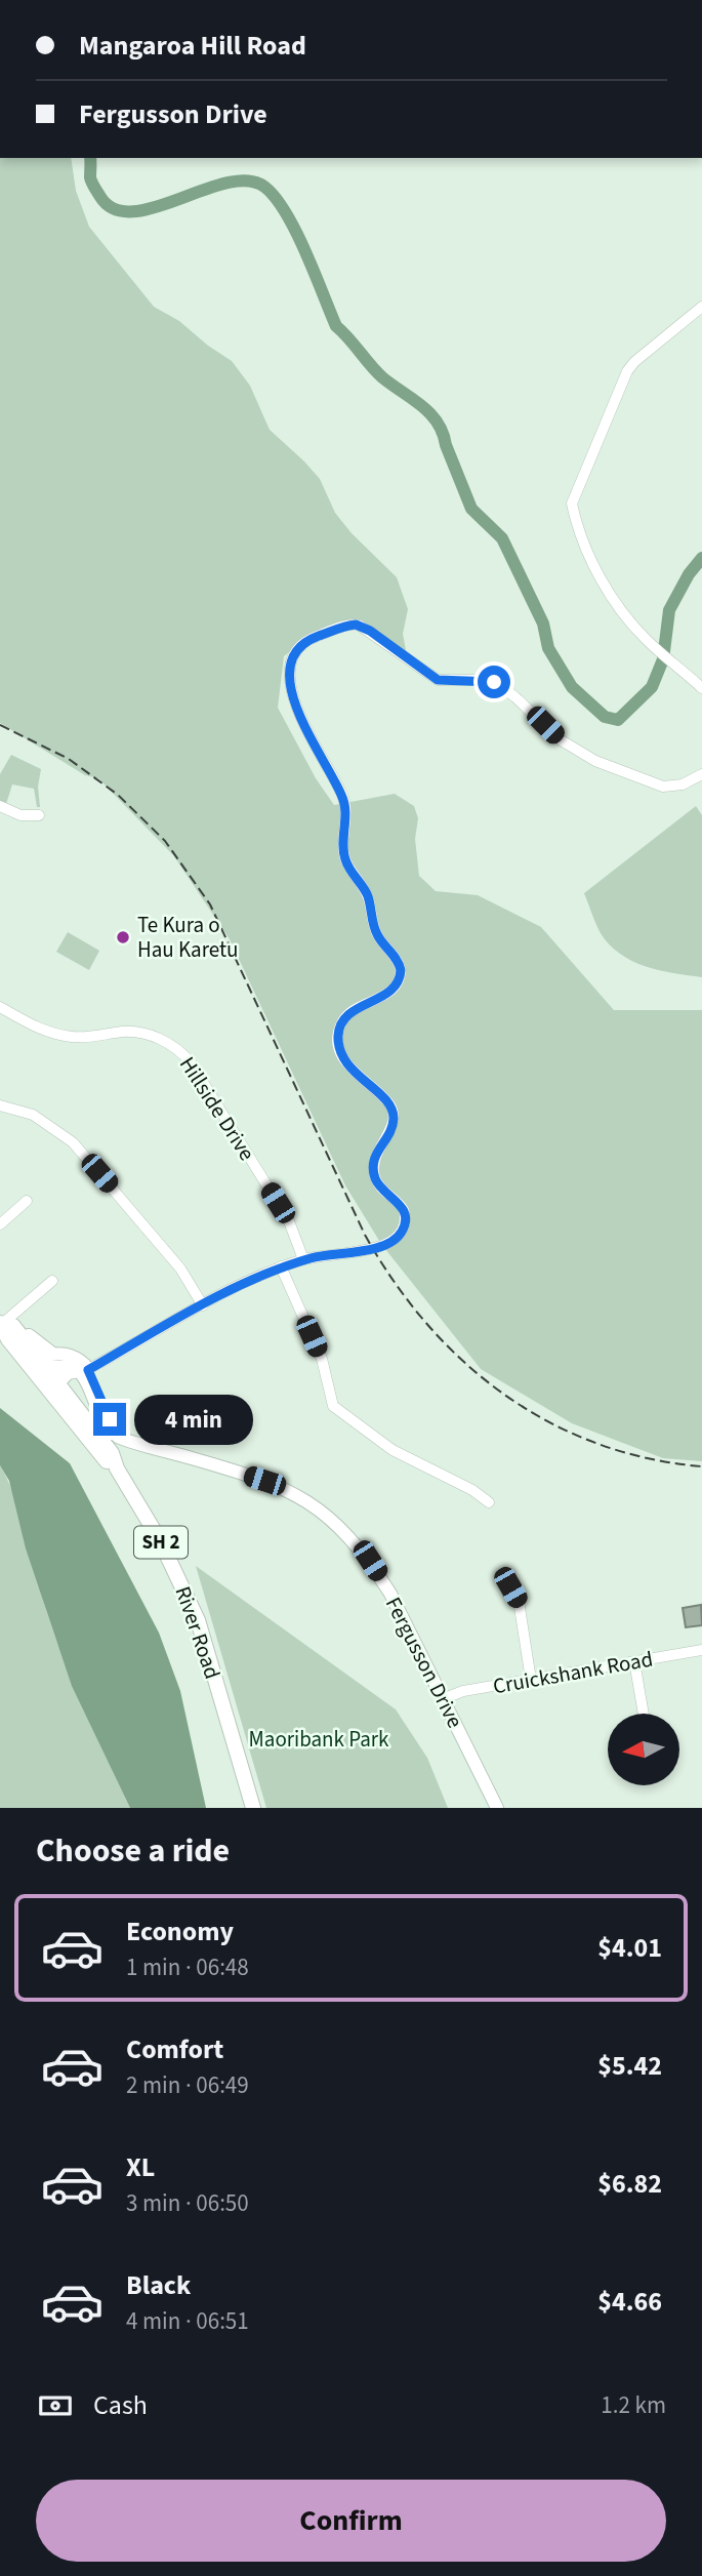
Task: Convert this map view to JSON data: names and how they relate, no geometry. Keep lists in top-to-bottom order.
{
  "streets": {
    "highway": ["SH 2", "River Road"],
    "main road": ["Fergusson Drive"],
    "street": ["Hillside Drive", "Cruickshank Road"]
  },
  "crossings": [
    ["SH 2", "River Road"],
    ["Fergusson Drive", "Cruickshank Road"]
  ],
  "parks": ["Maoribank Park"],
  "places": ["Te Kura o Hau Karetu"],
  "north": "left",
  "page": {
    "banner": ["Mangaroa Hill Road", "Fergusson Drive"],
    "bubble": "4 min",
    "heading": "Choose a ride",
    "list": [
      {
        "name": "Economy",
        "note": "1 min · 06:48",
        "value": "$4.01"
      },
      {
        "name": "Comfort",
        "note": "2 min · 06:49",
        "value": "$5.42"
      },
      {
        "name": "XL",
        "note": "3 min · 06:50",
        "value": "$6.82"
      },
      {
        "name": "Black",
        "note": "4 min · 06:51",
        "value": "$4.66"
      }
    ],
    "pay": ["Cash", "1.2 km"],
    "buttons": "Confirm"
  }
}
